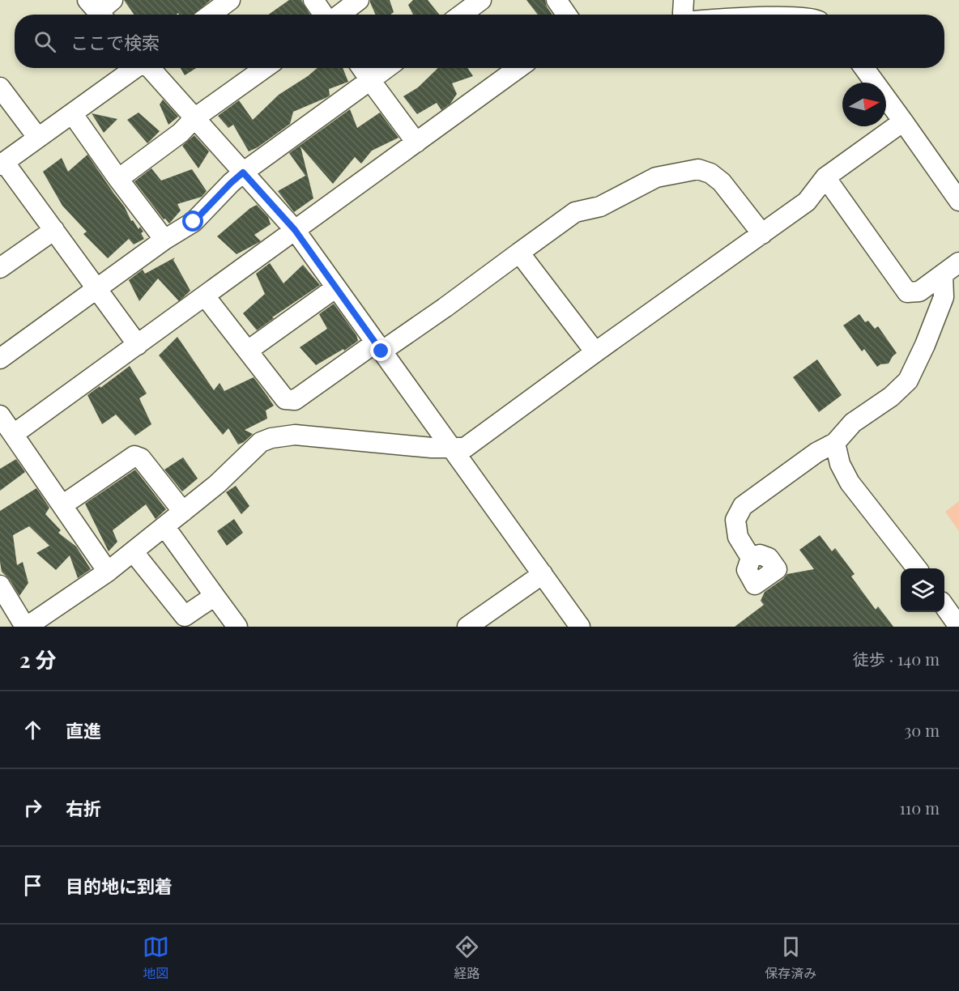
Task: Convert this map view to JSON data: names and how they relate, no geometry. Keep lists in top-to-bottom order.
{
  "north": "right",
  "page": {
    "search": "ここで検索",
    "heading": ["2 分", "徒歩 · 140 m"],
    "list": [
      ["直進", "30 m"],
      ["右折", "110 m"],
      "目的地に到着"
    ],
    "nav": ["地図", "経路", "保存済み"]
  }
}
